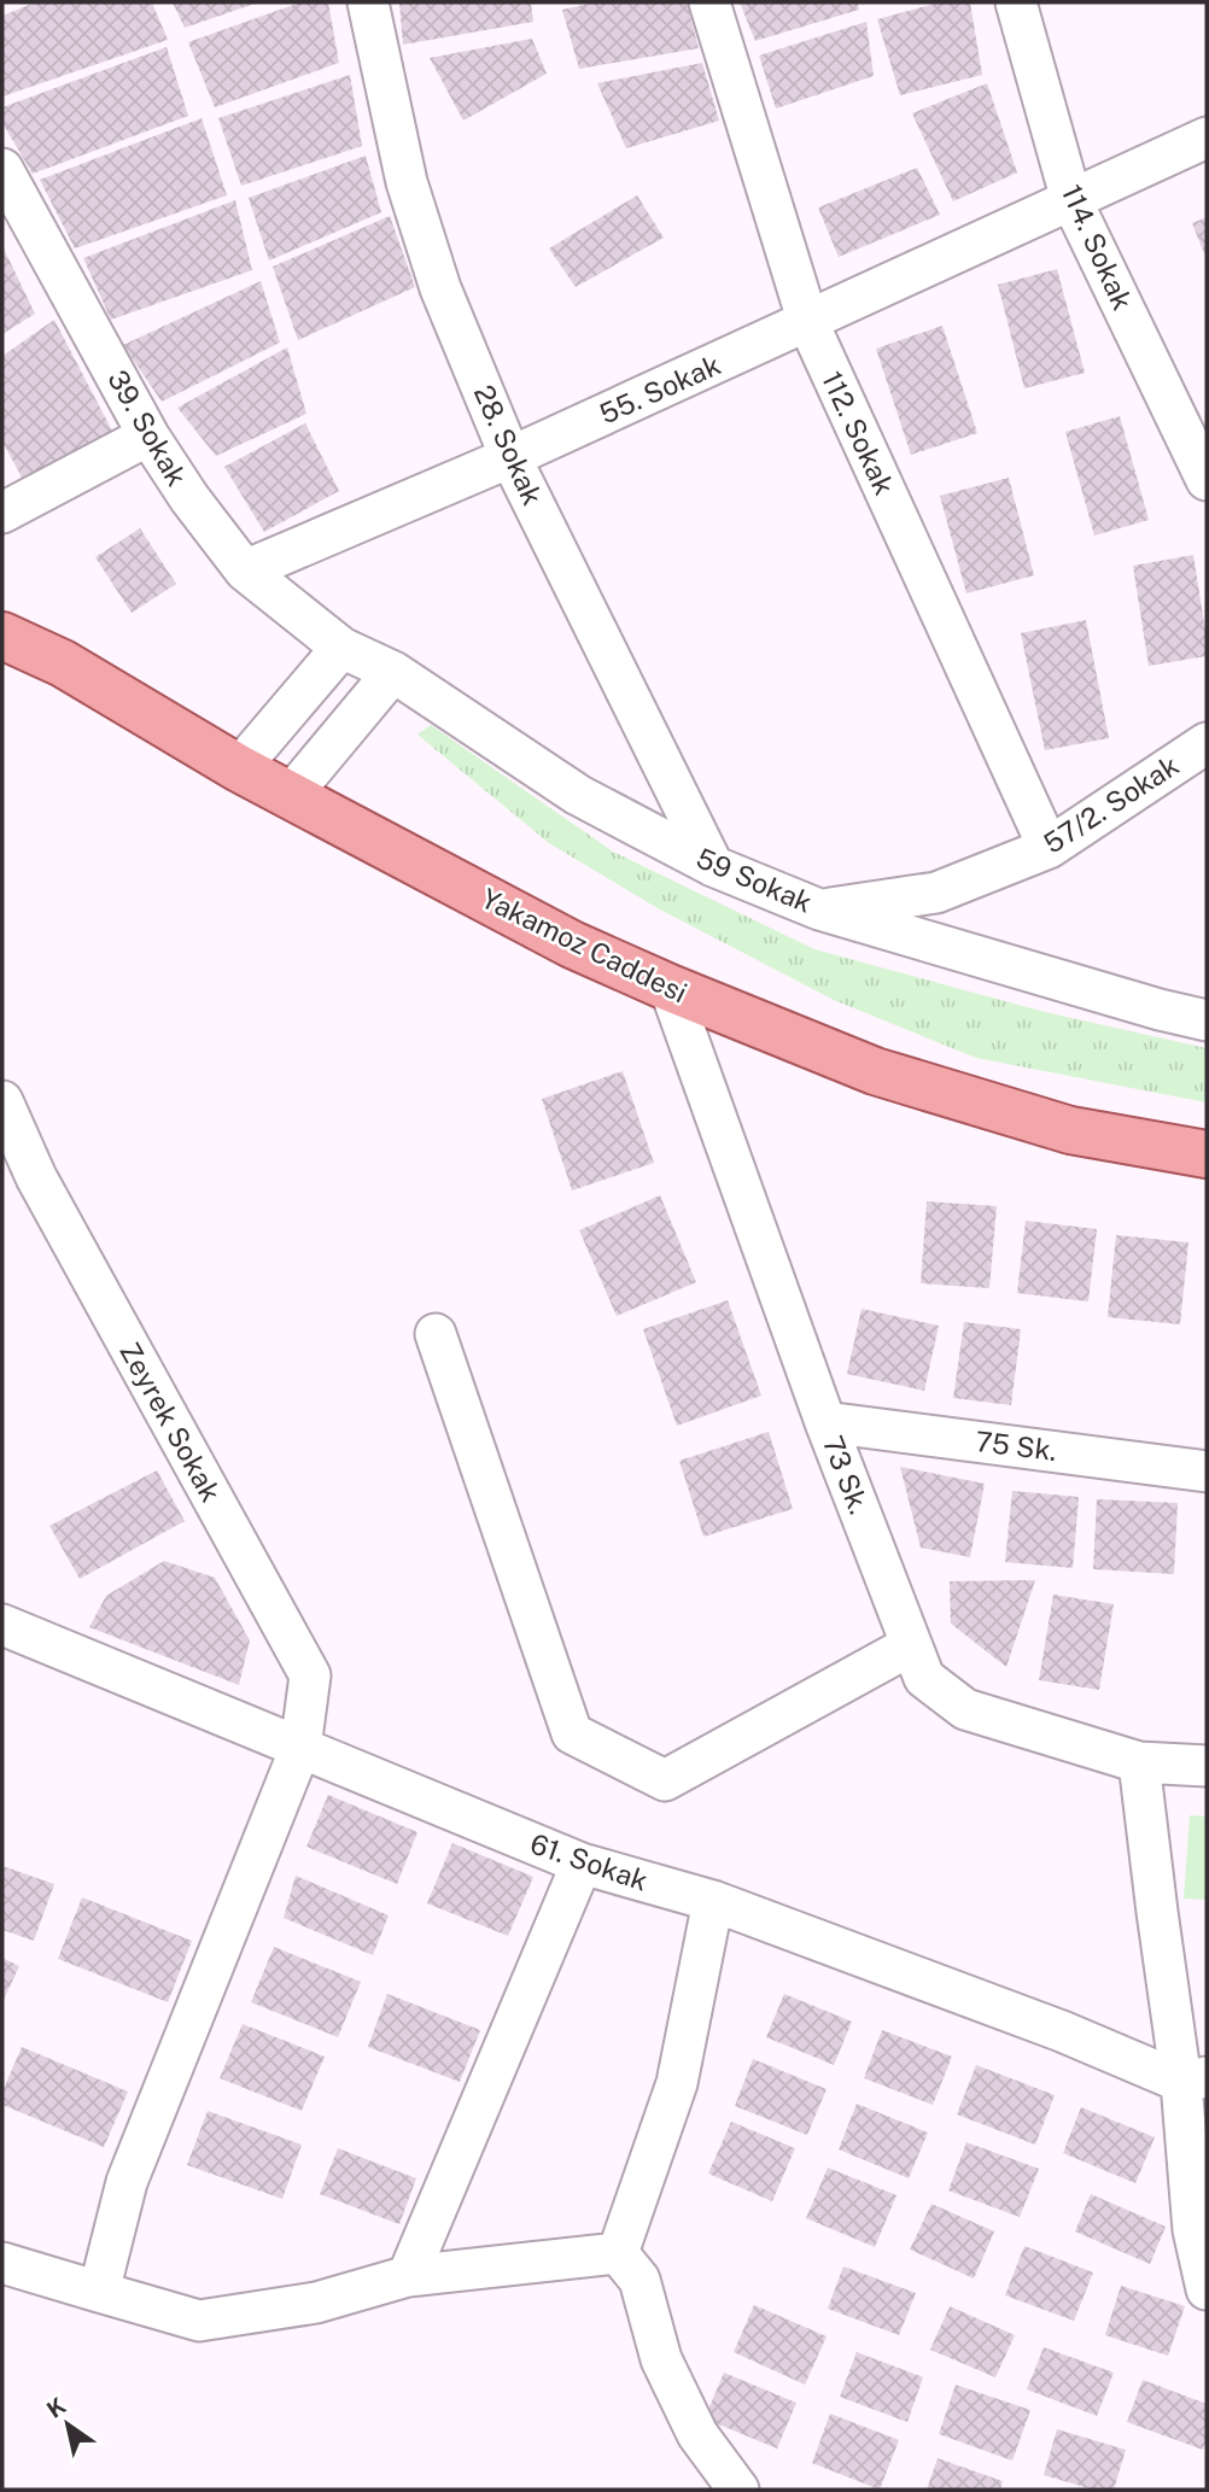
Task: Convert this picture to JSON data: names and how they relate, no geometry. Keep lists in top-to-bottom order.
{
  "streets": {
    "main road": ["Yakamoz Caddesi"],
    "street": [
      "114. Sokak",
      "55. Sokak",
      "39. Sokak",
      "112. Sokak",
      "28. Sokak",
      "57/2. Sokak",
      "59 Sokak",
      "Zeyrek Sokak",
      "75 Sk.",
      "73 Sk.",
      "61. Sokak"
    ]
  },
  "crossings": [
    ["114. Sokak", "55. Sokak"],
    ["55. Sokak", "39. Sokak"],
    ["55. Sokak", "112. Sokak"],
    ["55. Sokak", "28. Sokak"],
    ["39. Sokak", "59 Sokak"],
    ["112. Sokak", "57/2. Sokak"],
    ["28. Sokak", "59 Sokak"],
    ["57/2. Sokak", "59 Sokak"],
    ["Yakamoz Caddesi", "73 Sk."],
    ["Zeyrek Sokak", "61. Sokak"],
    ["75 Sk.", "73 Sk."]
  ],
  "north": "top left"
}
